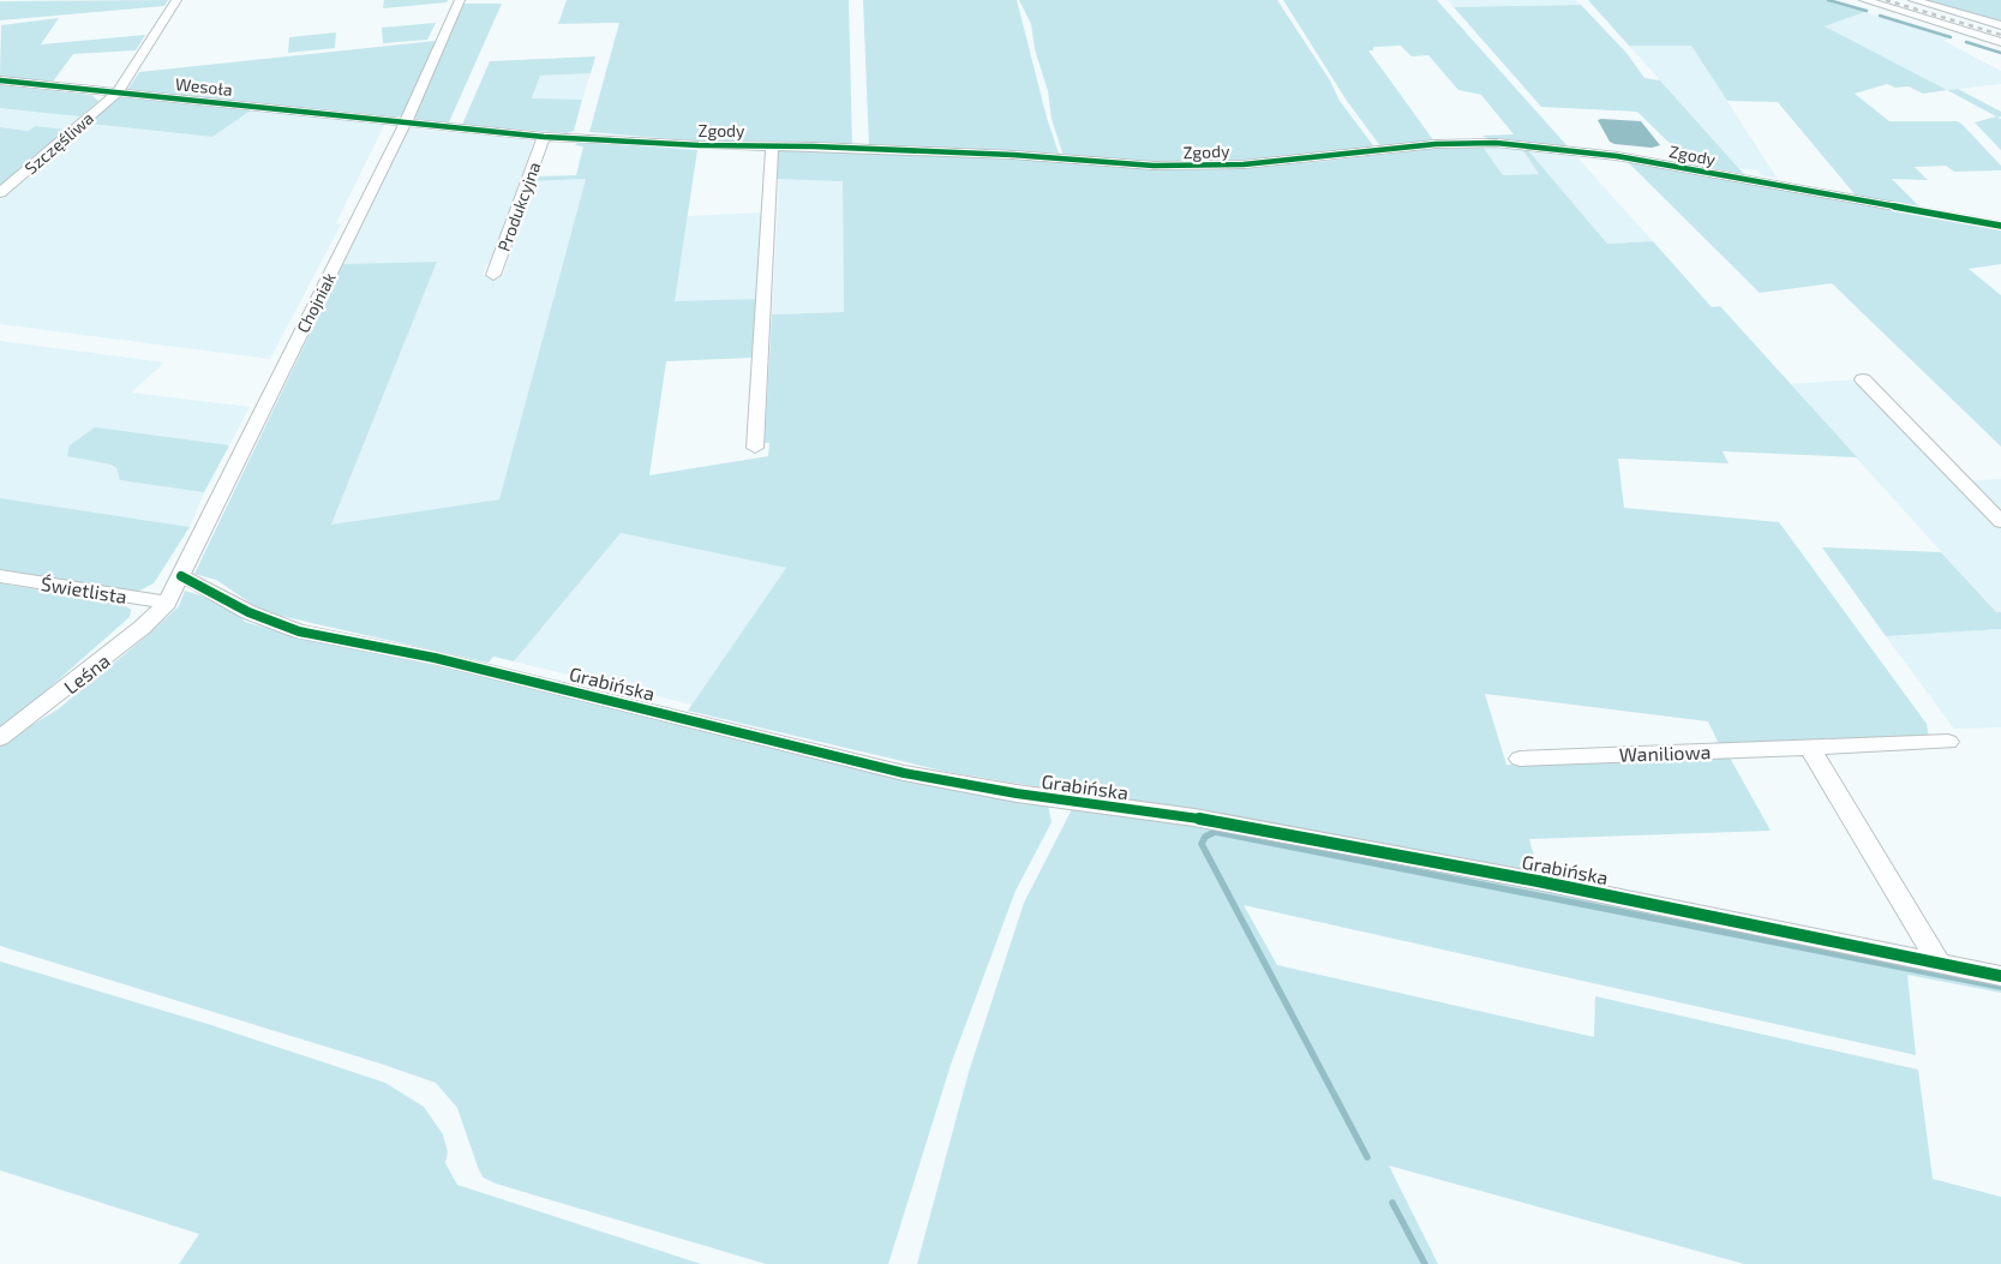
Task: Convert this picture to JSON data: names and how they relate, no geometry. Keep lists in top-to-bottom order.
{
  "streets": {
    "street": [
      "Wesoła",
      "Zgody",
      "Szczęśliwa",
      "Produkcyjna",
      "Chojniak",
      "Świetlista",
      "Leśna",
      "Grabińska",
      "Waniliowa"
    ]
  },
  "crossings": [
    ["Wesoła", "Zgody"],
    ["Wesoła", "Szczęśliwa"],
    ["Wesoła", "Chojniak"],
    ["Zgody", "Produkcyjna"],
    ["Zgody", "Chojniak"],
    ["Chojniak", "Świetlista"],
    ["Chojniak", "Leśna"],
    ["Chojniak", "Grabińska"],
    ["Świetlista", "Leśna"]
  ]
}
